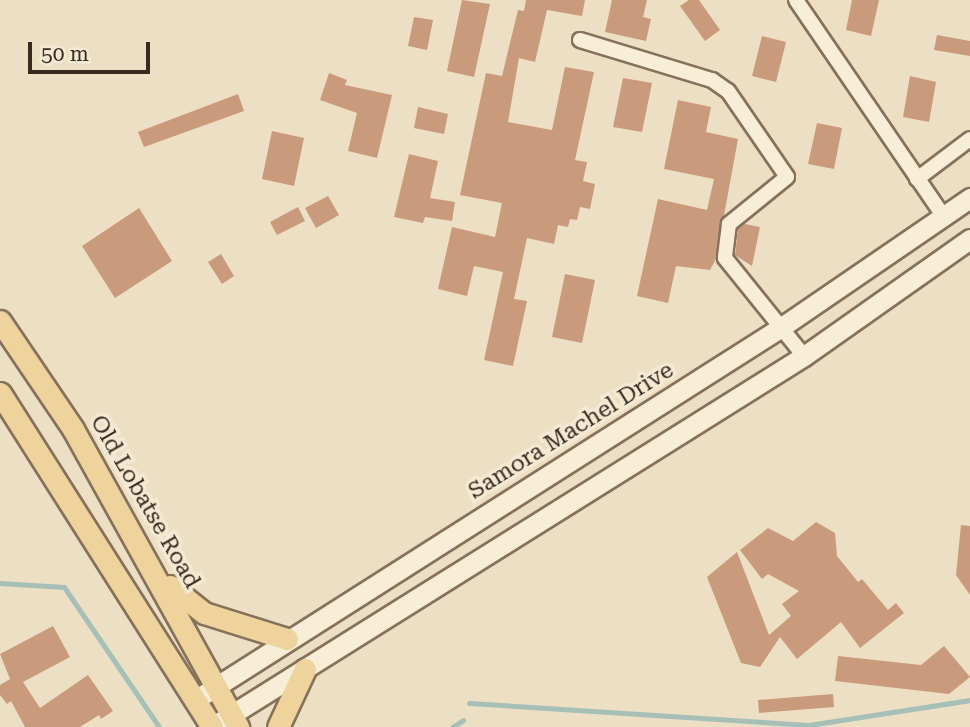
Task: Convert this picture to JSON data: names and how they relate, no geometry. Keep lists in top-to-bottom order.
{
  "streets": {
    "main road": ["Samora Machel Drive", "Old Lobatse Road"]
  },
  "crossings": [
    ["Samora Machel Drive", "Old Lobatse Road"]
  ],
  "scale_bar": "50 m"
}
